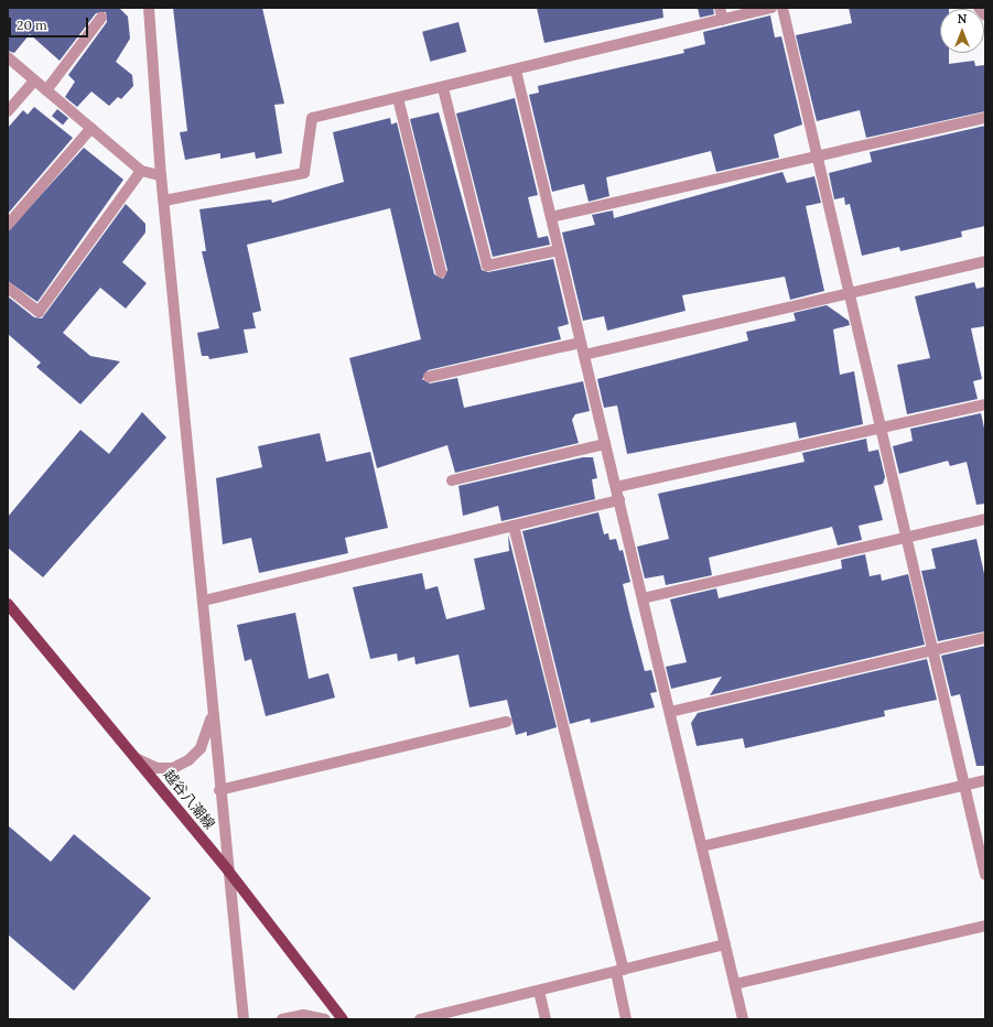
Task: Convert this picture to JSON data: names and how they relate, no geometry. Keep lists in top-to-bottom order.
{
  "streets": {
    "main road": ["越谷八潮線"]
  },
  "scale_bar": "20 m",
  "north": "top"
}
